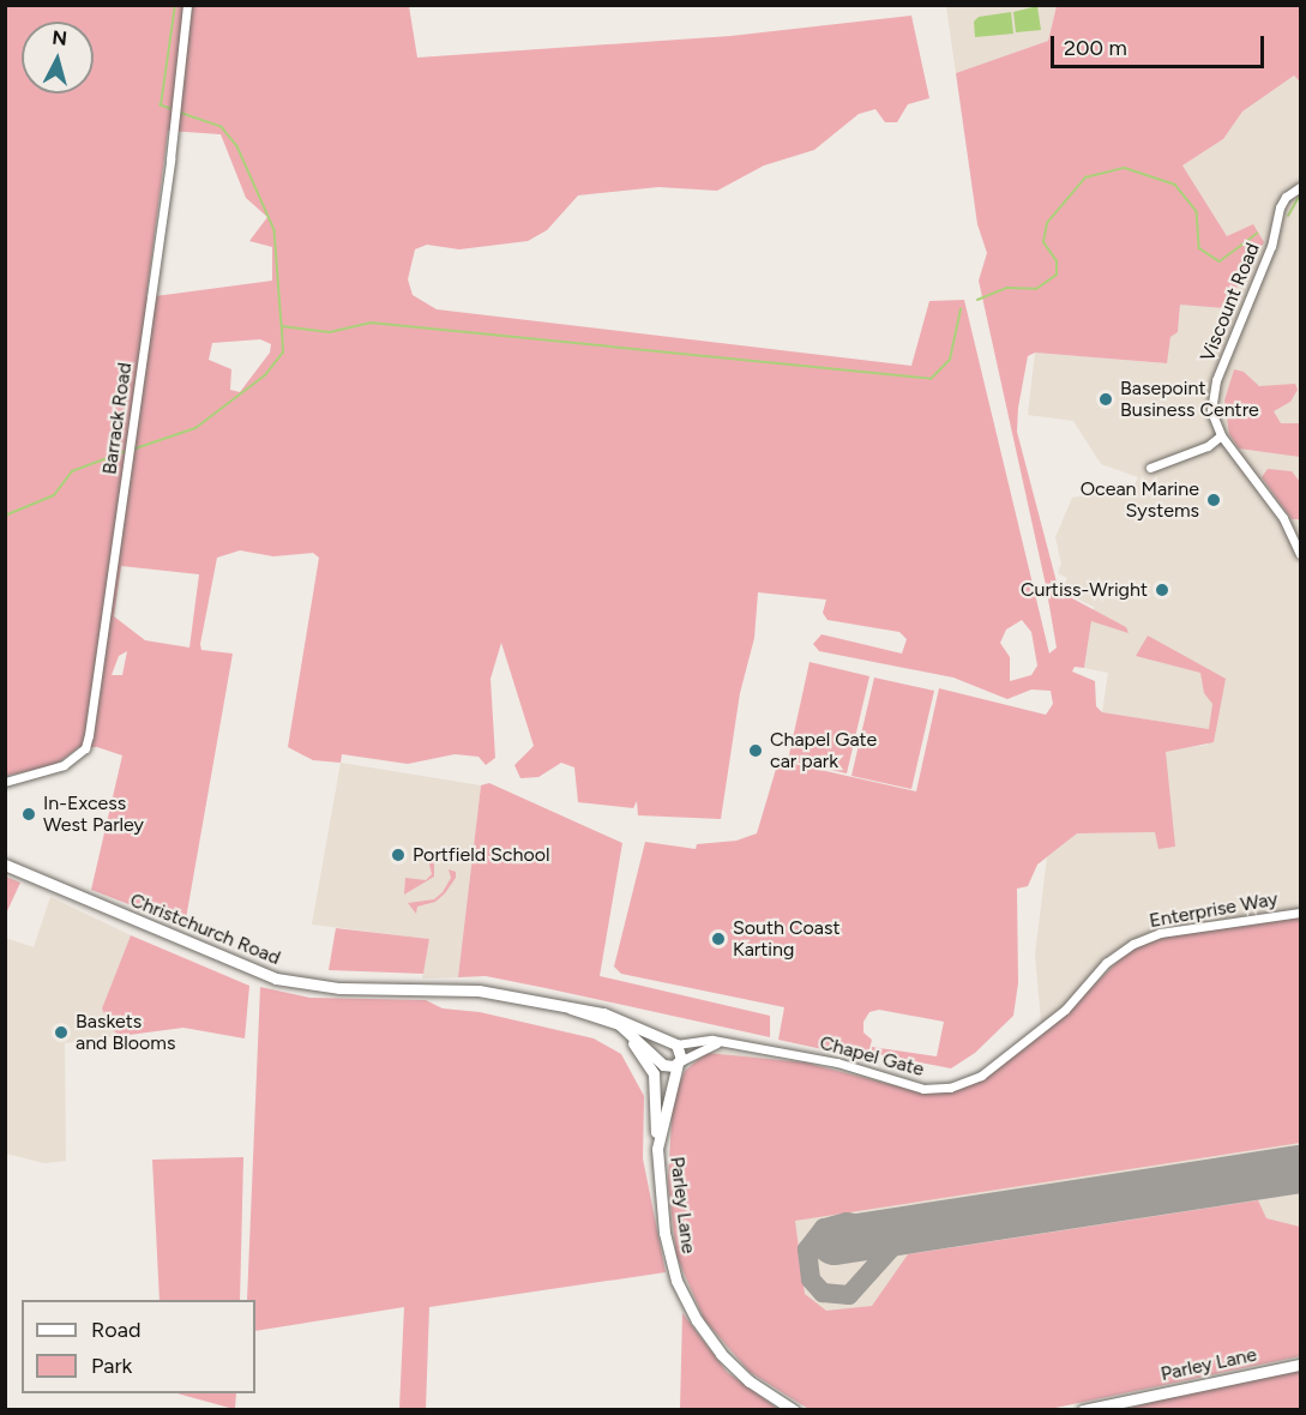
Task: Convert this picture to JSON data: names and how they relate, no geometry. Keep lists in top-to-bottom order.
{
  "streets": {
    "main road": ["Christchurch Road", "Parley Lane"],
    "street": [
      "Viscount Road",
      "Barrack Road",
      "Enterprise Way",
      "Chapel Gate"
    ]
  },
  "crossings": [
    ["Enterprise Way", "Chapel Gate"],
    ["Christchurch Road", "Chapel Gate"],
    ["Christchurch Road", "Parley Lane"]
  ],
  "places": [
    "Basepoint Business Centre",
    "Ocean Marine Systems",
    "Curtiss-Wright",
    "Chapel Gate car park",
    "In-Excess West Parley",
    "Portfield School",
    "South Coast Karting",
    "Baskets and Blooms"
  ],
  "legend": ["Road", "Park"],
  "scale_bar": "200 m",
  "north": "top"
}
